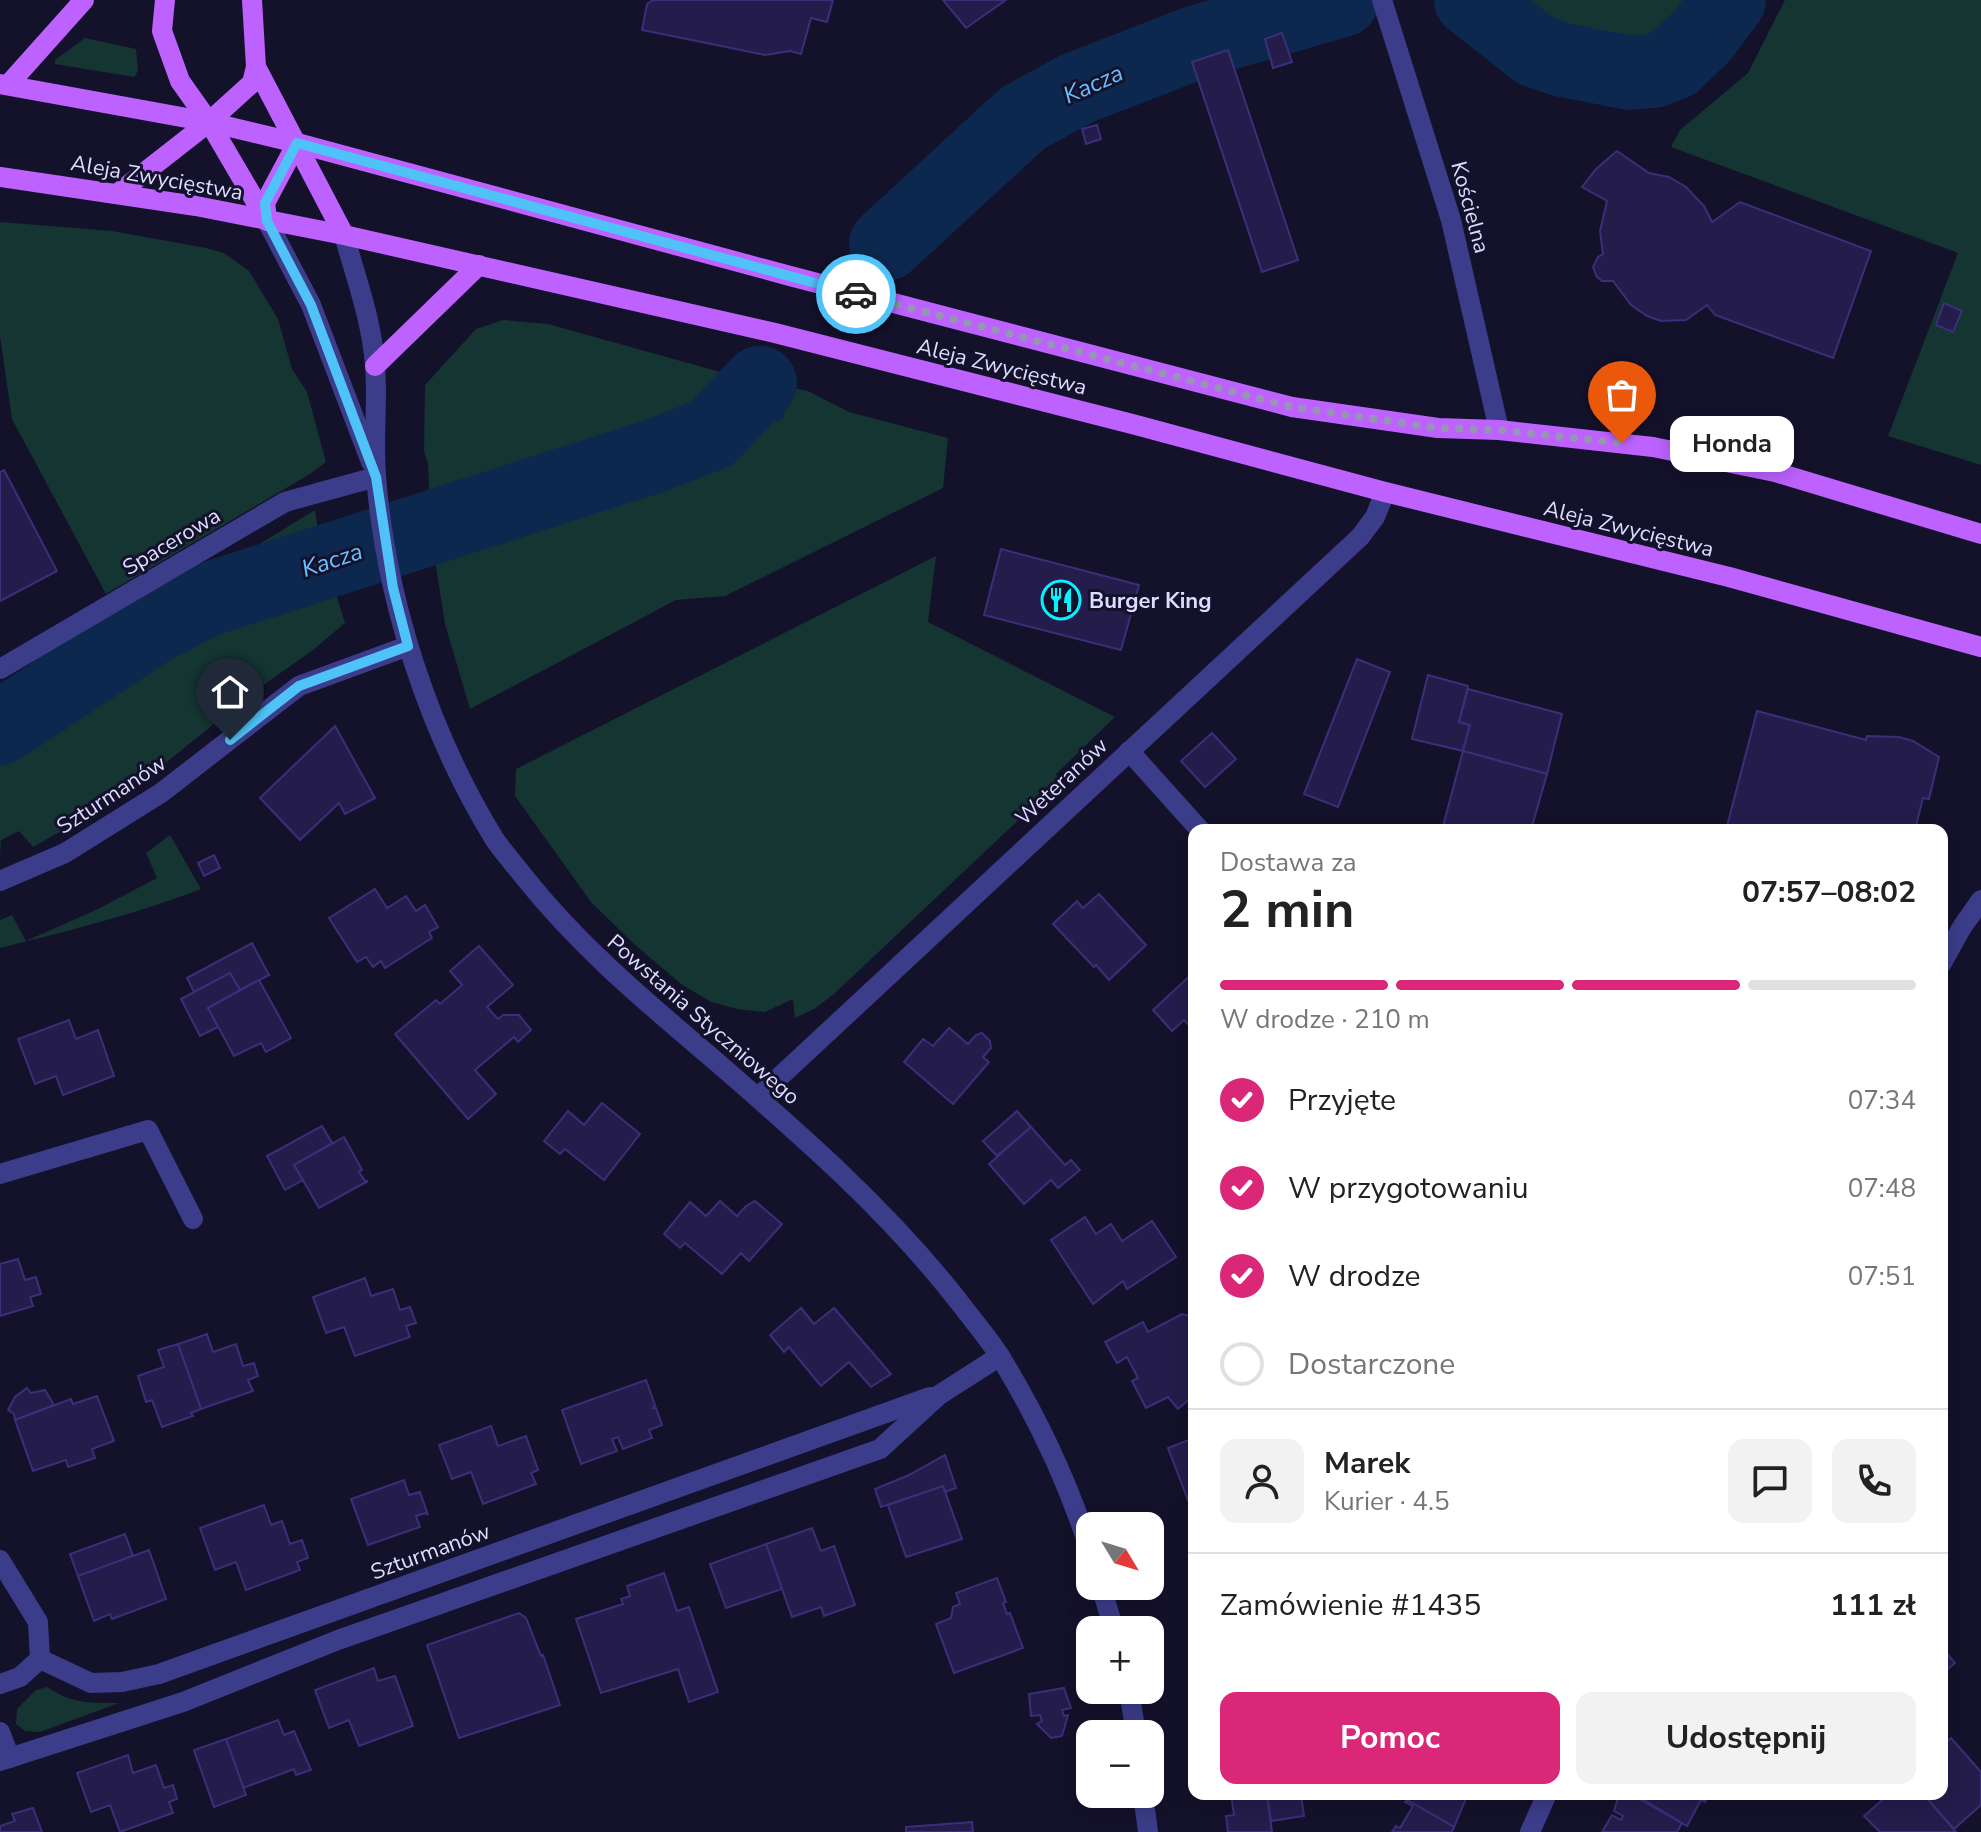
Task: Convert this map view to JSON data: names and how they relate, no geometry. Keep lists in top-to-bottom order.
{
  "streets": {
    "main road": ["Aleja Zwycięstwa", "Powstania Styczniowego"],
    "street": [
      "Kościelna",
      "Spacerowa",
      "Weteranów",
      "Szturmanów"
    ]
  },
  "crossings": [
    ["Aleja Zwycięstwa", "Kościelna"],
    ["Aleja Zwycięstwa", "Weteranów"],
    ["Aleja Zwycięstwa", "Powstania Styczniowego"],
    ["Spacerowa", "Powstania Styczniowego"],
    ["Weteranów", "Powstania Styczniowego"],
    ["Szturmanów", "Powstania Styczniowego"]
  ],
  "water": ["Kacza"],
  "places": {
    "other": ["Honda"],
    "restaurant": ["Burger King"]
  },
  "north": "bottom right",
  "page": {
    "bubble": "Honda",
    "heading": ["2 min", "Dostawa za", "07:57–08:02"],
    "panel": [
      "Marek",
      "Kurier · 4.5",
      "Zamówienie #1435",
      "111 zł"
    ],
    "bar": "W drodze · 210 m",
    "list": [
      ["Przyjęte", "07:34"],
      ["W przygotowaniu", "07:48"],
      ["W drodze", "07:51"],
      "Dostarczone"
    ],
    "map_buttons": ["+", "−"],
    "buttons": ["Pomoc", "Udostępnij"]
  }
}
